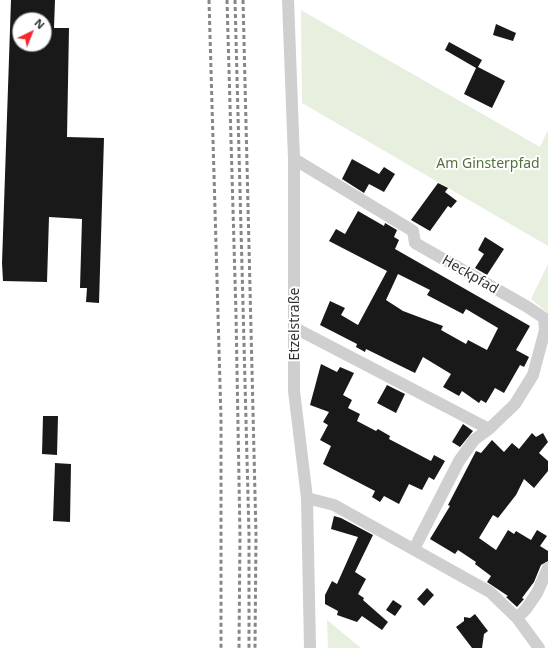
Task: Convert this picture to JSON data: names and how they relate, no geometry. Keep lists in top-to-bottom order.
{
  "streets": {
    "street": ["Heckpfad", "Etzelstraße"]
  },
  "crossings": [
    ["Heckpfad", "Etzelstraße"]
  ],
  "parks": ["Am Ginsterpfad"],
  "north": "top right"
}
